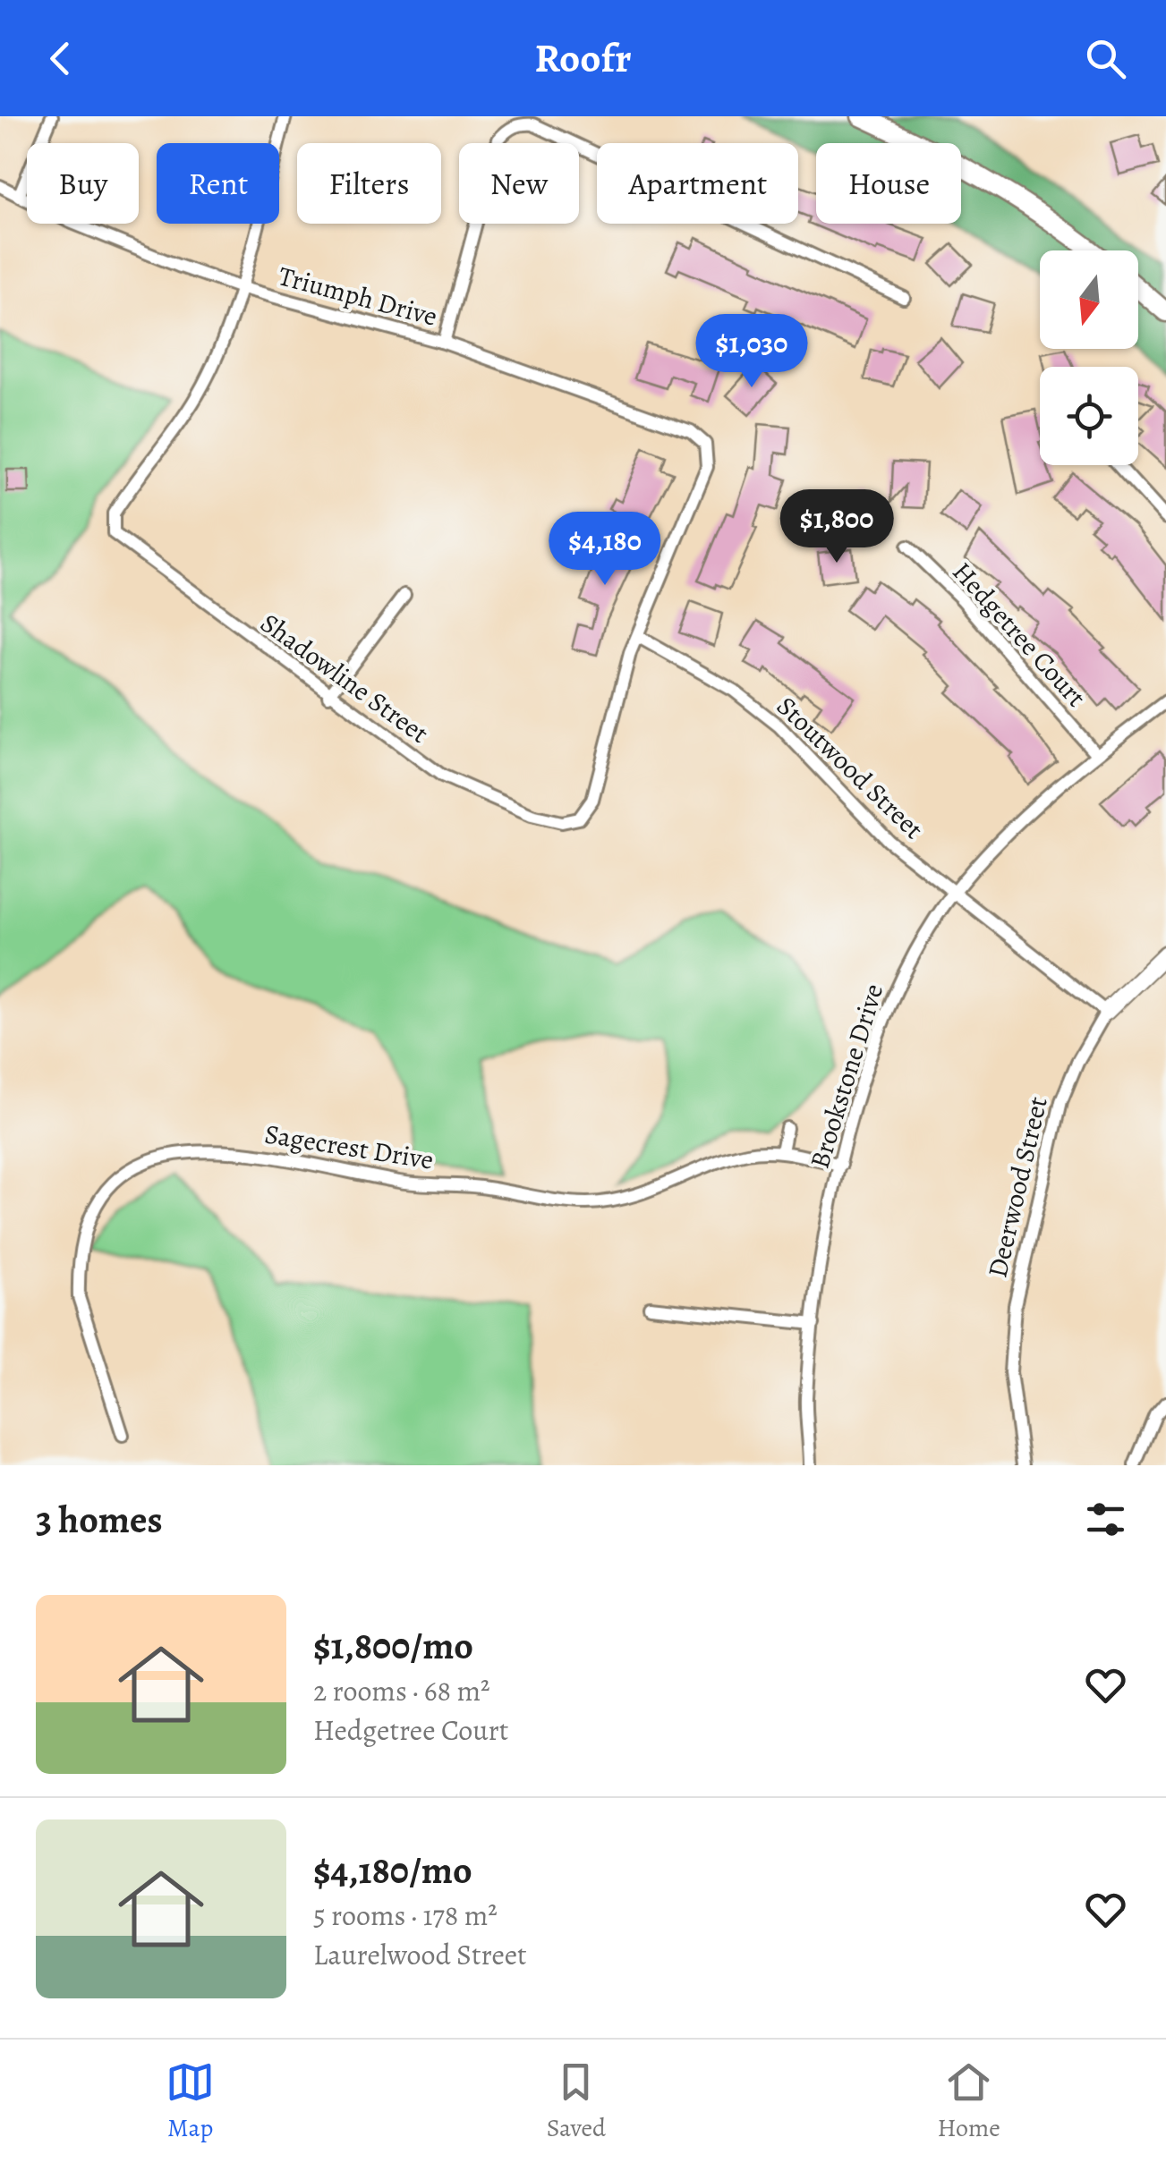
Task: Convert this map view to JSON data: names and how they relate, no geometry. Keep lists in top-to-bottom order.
{
  "streets": {
    "street": [
      "Triumph Drive",
      "Hedgetree Court",
      "Shadowline Street",
      "Stoutwood Street",
      "Brookstone Drive",
      "Sagecrest Drive",
      "Deerwood Street"
    ]
  },
  "crossings": [
    ["Triumph Drive", "Shadowline Street"],
    ["Triumph Drive", "Stoutwood Street"],
    ["Hedgetree Court", "Brookstone Drive"],
    ["Shadowline Street", "Stoutwood Street"],
    ["Stoutwood Street", "Brookstone Drive"],
    ["Stoutwood Street", "Deerwood Street"],
    ["Brookstone Drive", "Sagecrest Drive"]
  ],
  "north": "bottom",
  "page": {
    "header": "Roofr",
    "chip": [
      "Buy",
      "Rent",
      "Filters",
      "New",
      "Apartment",
      "House"
    ],
    "price": ["$1,030", "$1,800", "$4,180"],
    "heading": "3 homes",
    "list": [
      {
        "name": "$1,800/mo",
        "note": "2 rooms · 68 m² · Hedgetree Court"
      },
      {
        "name": "$4,180/mo",
        "note": "5 rooms · 178 m² · Laurelwood Street"
      }
    ],
    "tabs": ["Map", "Saved", "Home"]
  }
}
